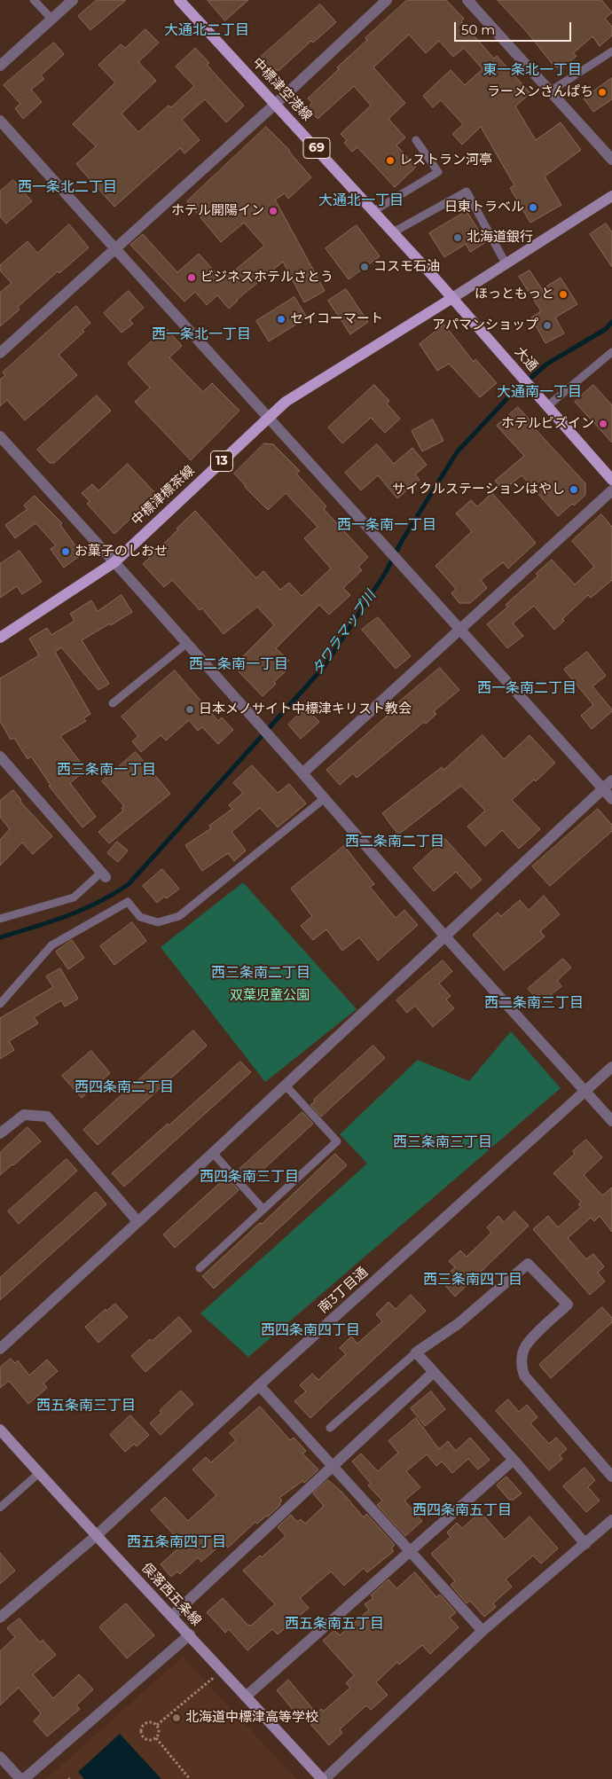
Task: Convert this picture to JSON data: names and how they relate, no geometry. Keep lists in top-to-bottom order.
{
  "streets": {
    "main road": [
      "中標津空港線",
      "69",
      "大通",
      "13",
      "中標津標茶線",
      "俣落西五条線"
    ],
    "street": ["南3丁目通"]
  },
  "crossings": [
    ["中標津空港線", "大通"],
    ["中標津空港線", "中標津標茶線"],
    ["大通", "中標津標茶線"],
    ["南3丁目通", "俣落西五条線"]
  ],
  "districts": [
    "大通北二丁目",
    "東一条北一丁目",
    "西一条北二丁目",
    "大通北一丁目",
    "西一条北一丁目",
    "大通南一丁目",
    "西一条南一丁目",
    "西二条南一丁目",
    "西一条南二丁目",
    "西三条南一丁目",
    "西二条南二丁目",
    "西三条南二丁目",
    "西二条南三丁目",
    "西四条南二丁目",
    "西三条南三丁目",
    "西四条南三丁目",
    "西三条南四丁目",
    "西四条南四丁目",
    "西五条南三丁目",
    "西四条南五丁目",
    "西五条南四丁目",
    "西五条南五丁目"
  ],
  "water": ["タワラマップ川"],
  "parks": ["双葉児童公園"],
  "places": [
    "ラーメンさんぱち",
    "レストラン河亭",
    "日東トラベル",
    "ホテル開陽イン",
    "北海道銀行",
    "コスモ石油",
    "ビジネスホテルさとう",
    "ほっともっと",
    "セイコーマート",
    "アパマンショップ",
    "ホテルビズイン",
    "サイクルステーションはやし",
    "お菓子のしおせ",
    "日本メノサイト中標津キリスト教会",
    "北海道中標津高等学校"
  ],
  "scale_bar": "50 m"
}
